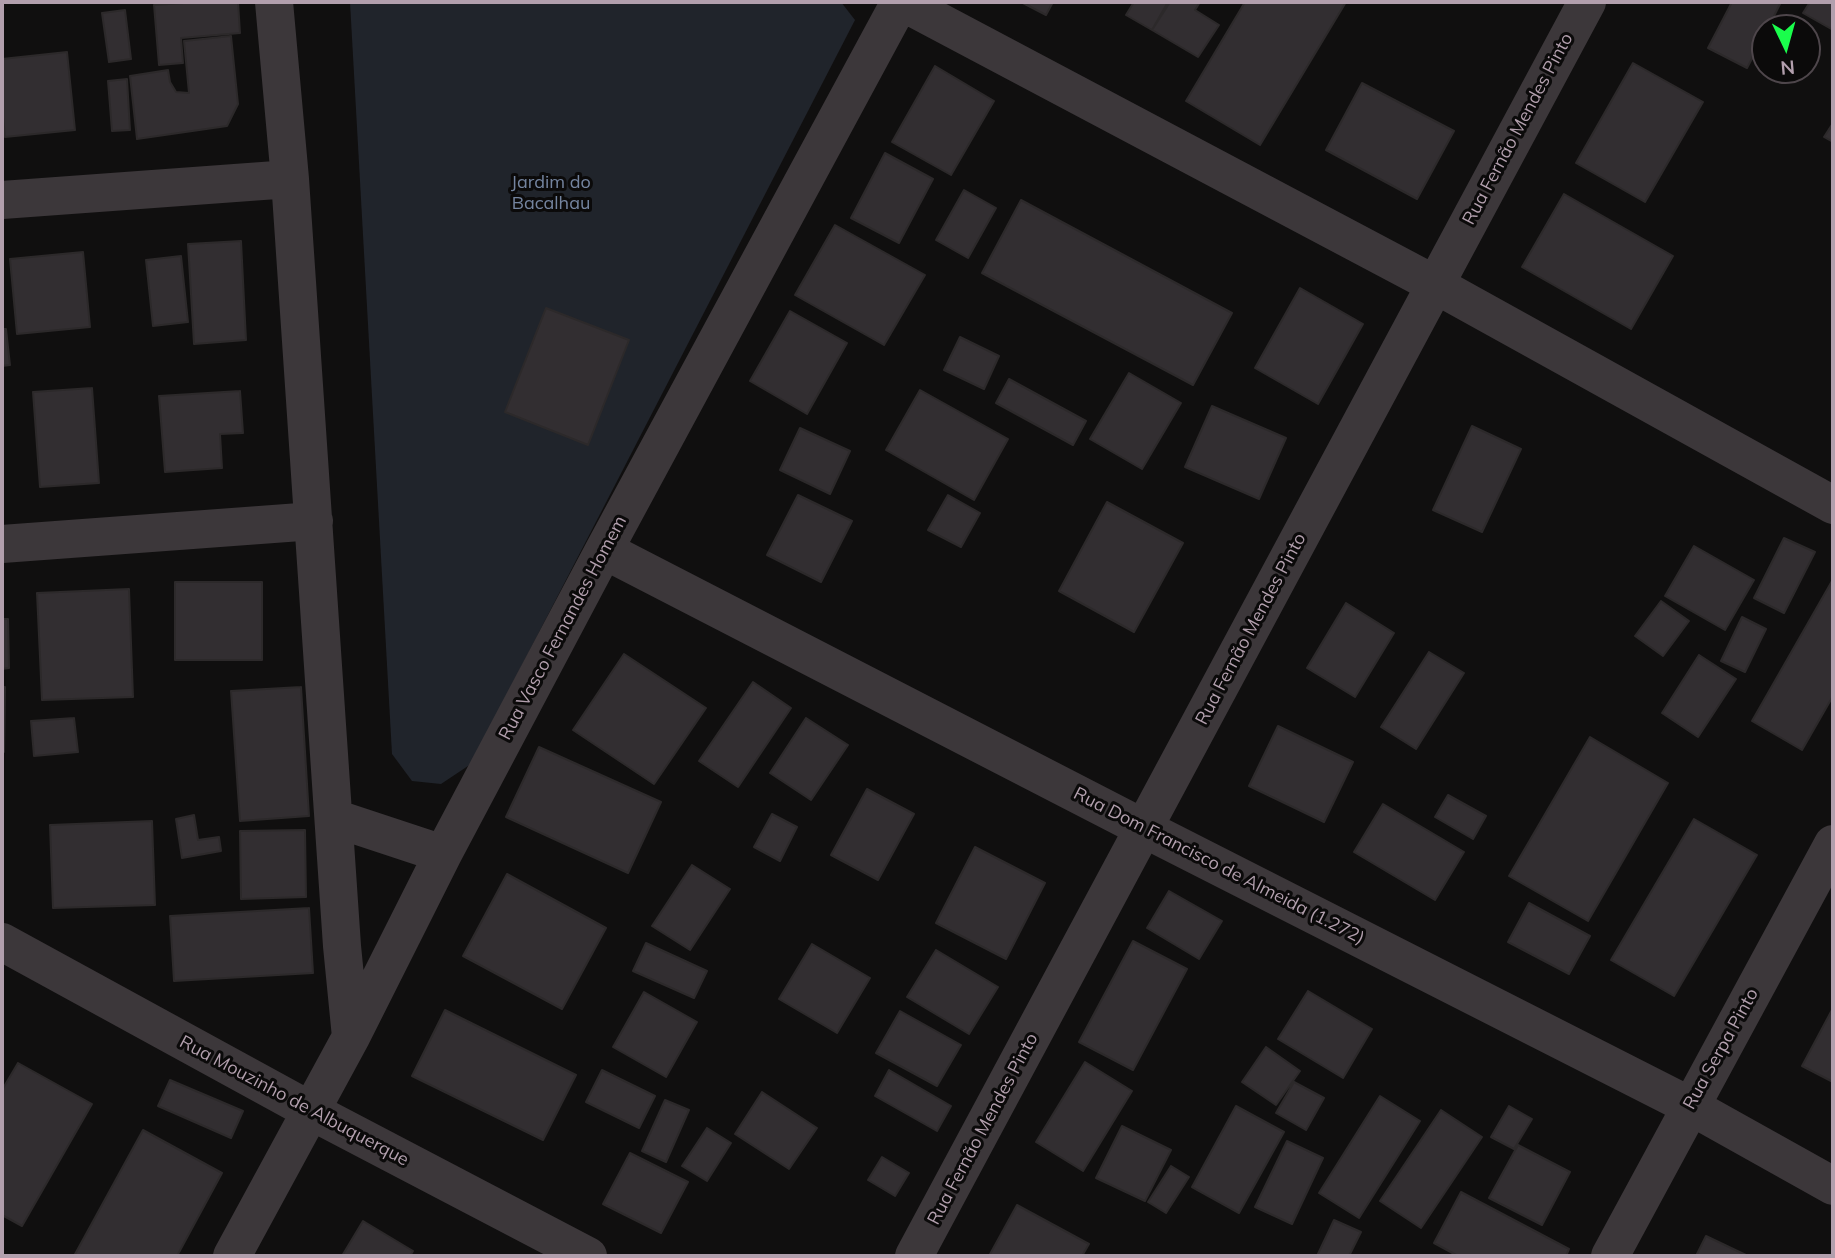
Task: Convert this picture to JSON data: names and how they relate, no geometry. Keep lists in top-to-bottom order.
{
  "streets": {
    "street": [
      "Rua Fernão Mendes Pinto",
      "Rua Vasco Fernandes Homem",
      "Rua Dom Francisco de Almeida (1.272)",
      "Rua Serpa Pinto",
      "Rua Mouzinho de Albuquerque"
    ]
  },
  "crossings": [
    ["Rua Fernão Mendes Pinto", "Rua Dom Francisco de Almeida (1.272)"],
    ["Rua Vasco Fernandes Homem", "Rua Dom Francisco de Almeida (1.272)"],
    ["Rua Vasco Fernandes Homem", "Rua Mouzinho de Albuquerque"],
    ["Rua Dom Francisco de Almeida (1.272)", "Rua Serpa Pinto"]
  ],
  "parks": ["Jardim do Bacalhau"],
  "north": "bottom"
}
